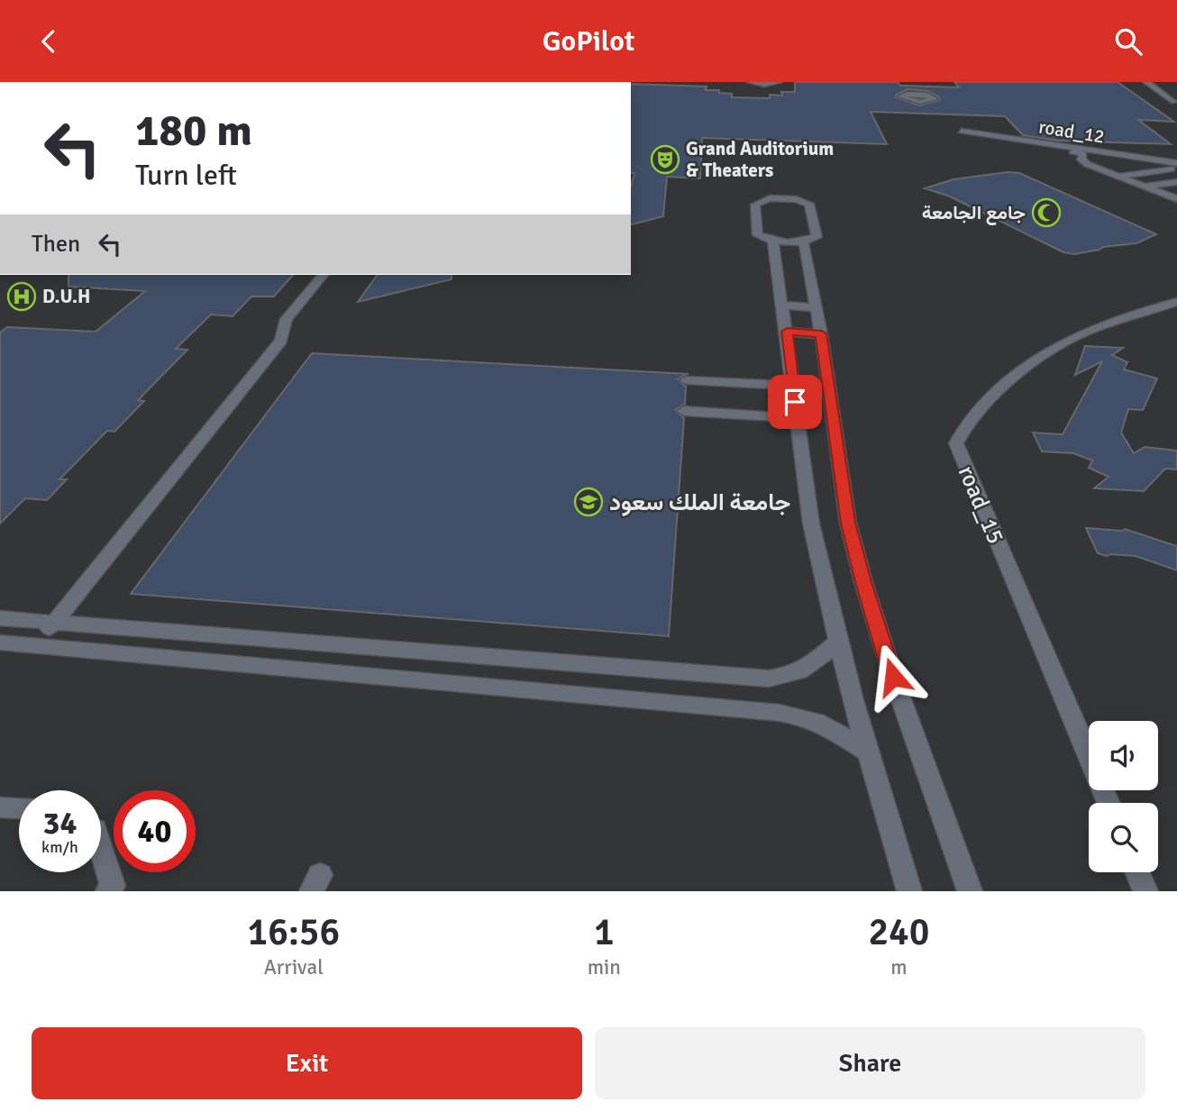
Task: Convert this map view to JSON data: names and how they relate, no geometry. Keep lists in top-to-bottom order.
{
  "streets": {
    "street": ["road_12", "road_15"]
  },
  "places": {
    "theatre": ["Grand Auditorium & Theaters"],
    "mosque": ["جامع الجامعة"],
    "hospital": ["D.U.H"],
    "school or university": ["جامعة الملك سعود"]
  },
  "page": {
    "header": "GoPilot",
    "turn": ["180 m", "Turn left"],
    "then": "Then",
    "speed": "34 km/h",
    "limit": "40",
    "eta": [
      "16:56",
      "Arrival",
      "1",
      "min",
      "240",
      "m"
    ],
    "buttons": ["Exit", "Share"]
  }
}
